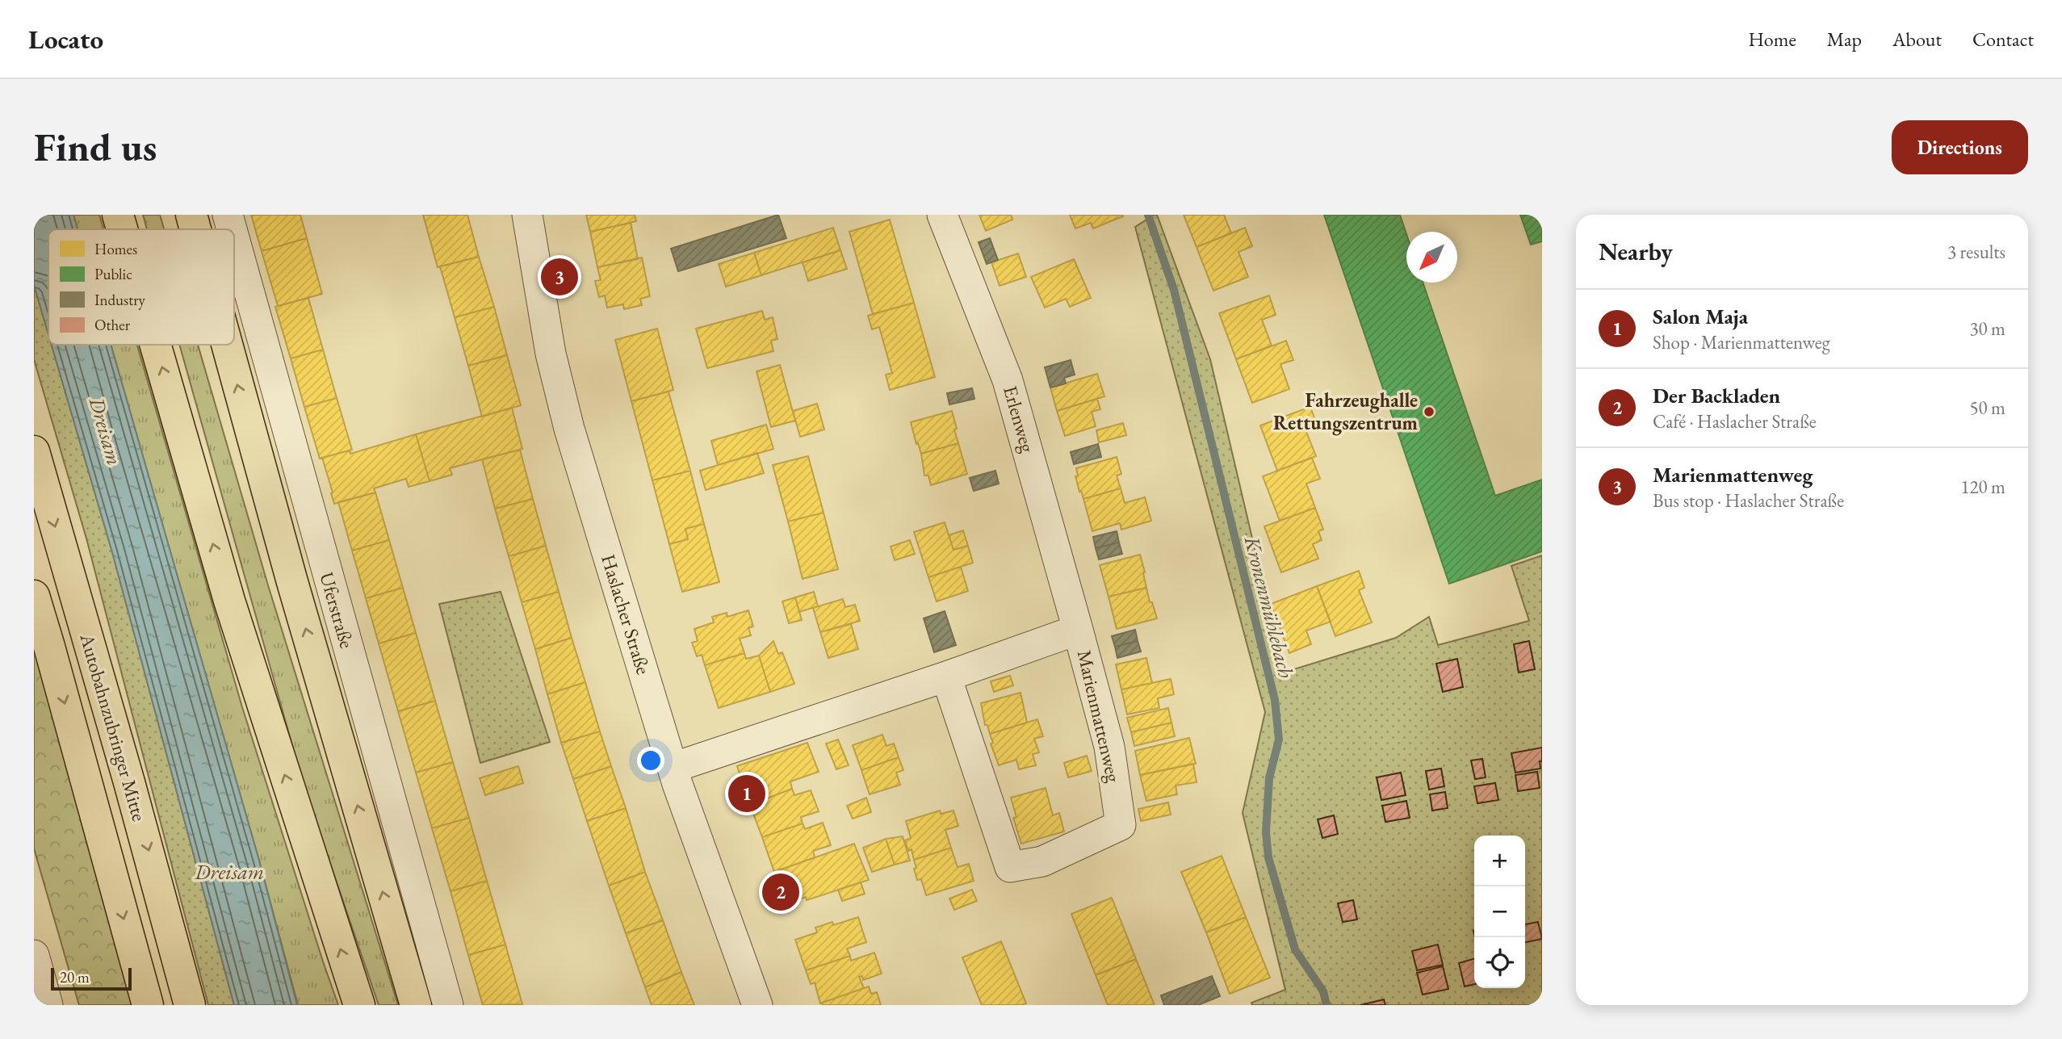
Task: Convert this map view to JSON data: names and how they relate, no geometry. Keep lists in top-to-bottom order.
{
  "streets": {
    "highway": ["Autobahnzubringer Mitte"],
    "street": [
      "Erlenweg",
      "Uferstraße",
      "Haslacher Straße",
      "Marienmattenweg"
    ]
  },
  "crossings": [
    ["Erlenweg", "Marienmattenweg"],
    ["Haslacher Straße", "Marienmattenweg"]
  ],
  "water": ["Dreisam", "Kronenmühlebach"],
  "places": ["Fahrzeughalle Rettungszentrum"],
  "legend": [
    "Homes",
    "Public",
    "Industry",
    "Other"
  ],
  "scale_bar": "20 m",
  "north": "bottom left",
  "page": {
    "header": "Locato",
    "nav": [
      "Home",
      "Map",
      "About",
      "Contact"
    ],
    "buttons": "Directions",
    "title": "Find us",
    "heading": ["Nearby", "3 results"],
    "pins": ["3", "1", "2"],
    "list": [
      {
        "mark": "1",
        "name": "Salon Maja",
        "note": "Shop · Marienmattenweg",
        "value": "30 m"
      },
      {
        "mark": "2",
        "name": "Der Backladen",
        "note": "Café · Haslacher Straße",
        "value": "50 m"
      },
      {
        "mark": "3",
        "name": "Marienmattenweg",
        "note": "Bus stop · Haslacher Straße",
        "value": "120 m"
      }
    ],
    "map_buttons": ["+", "−"],
    "scale": "20 m"
  }
}
